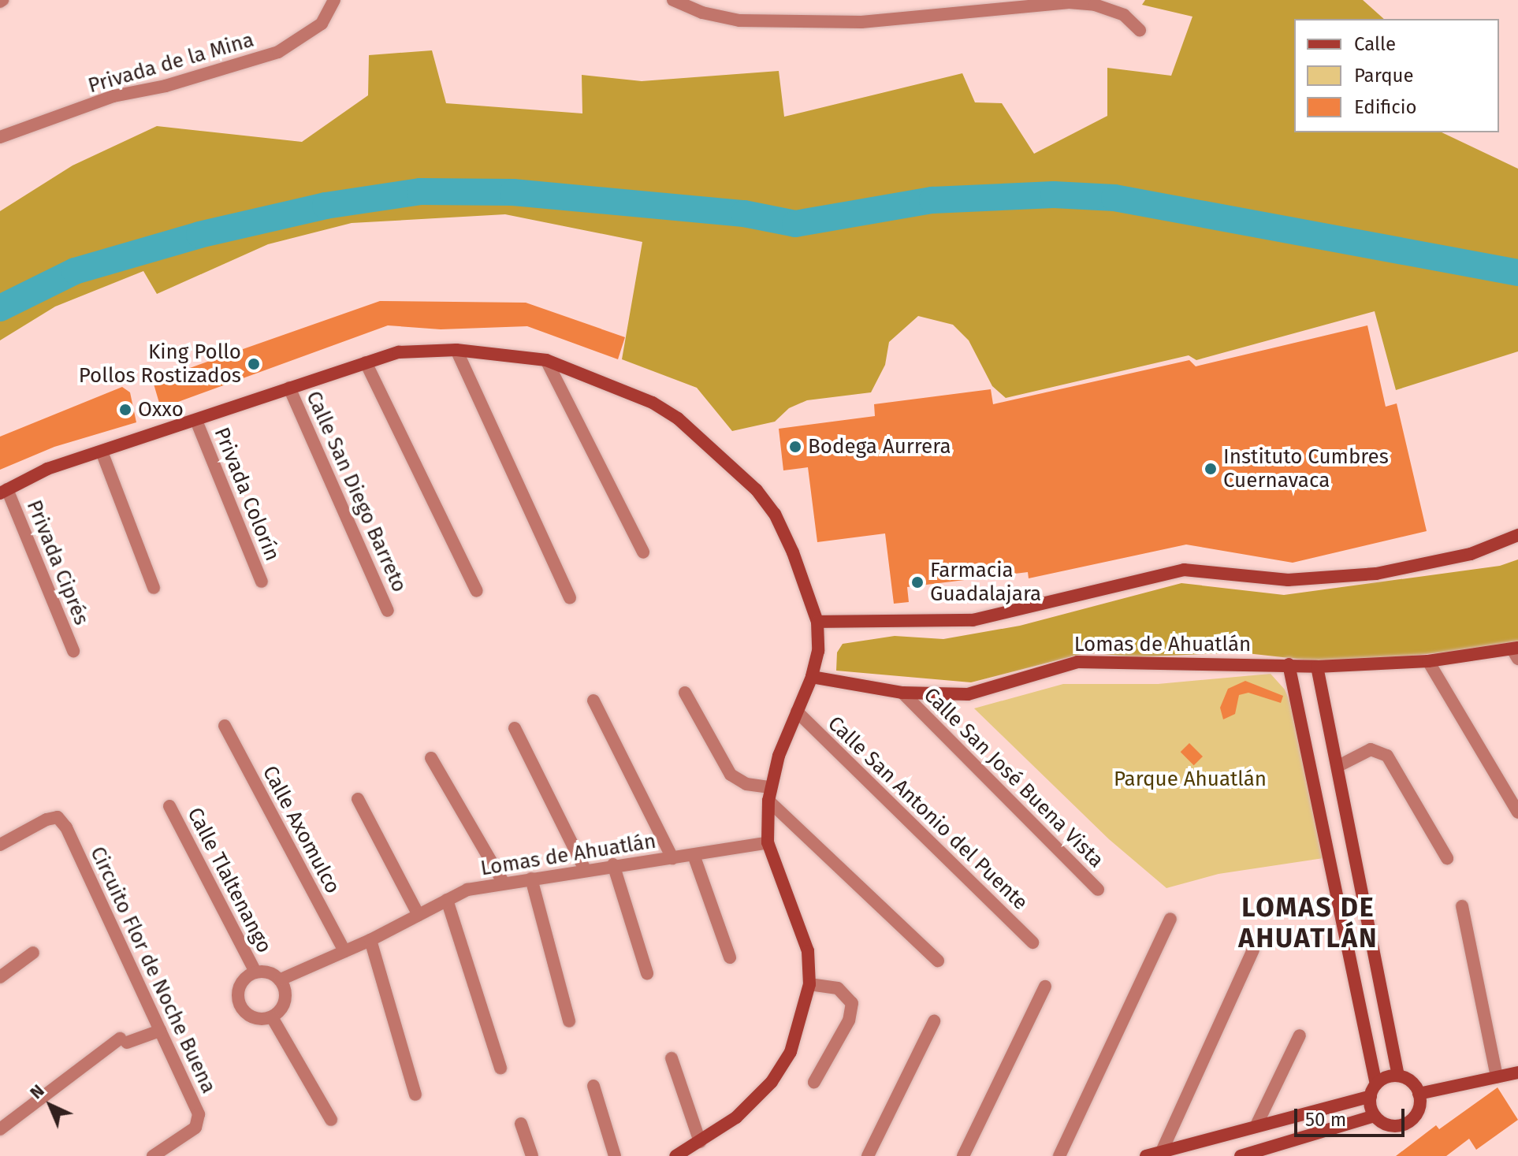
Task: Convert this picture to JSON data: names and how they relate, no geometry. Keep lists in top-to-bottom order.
{
  "streets": {
    "street": [
      "Privada de la Mina",
      "Calle San Diego Barreto",
      "Privada Colorín",
      "Privada Ciprés",
      "Lomas de Ahuatlán",
      "Calle San José Buena Vista",
      "Calle San Antonio del Puente",
      "Calle Axomulco",
      "Calle Tlaltenango",
      "Circuito Flor de Noche Buena"
    ]
  },
  "crossings": [
    ["Lomas de Ahuatlán", "Calle San José Buena Vista"],
    ["Lomas de Ahuatlán", "Calle Axomulco"],
    ["Lomas de Ahuatlán", "Calle Tlaltenango"]
  ],
  "districts": ["LOMAS DE AHUATLÁN"],
  "parks": ["Parque Ahuatlán"],
  "places": [
    "King Pollo Pollos Rostizados",
    "Oxxo",
    "Bodega Aurrera",
    "Instituto Cumbres Cuernavaca",
    "Farmacia Guadalajara"
  ],
  "legend": ["Calle", "Parque", "Edificio"],
  "scale_bar": "50 m",
  "north": "top left"
}
